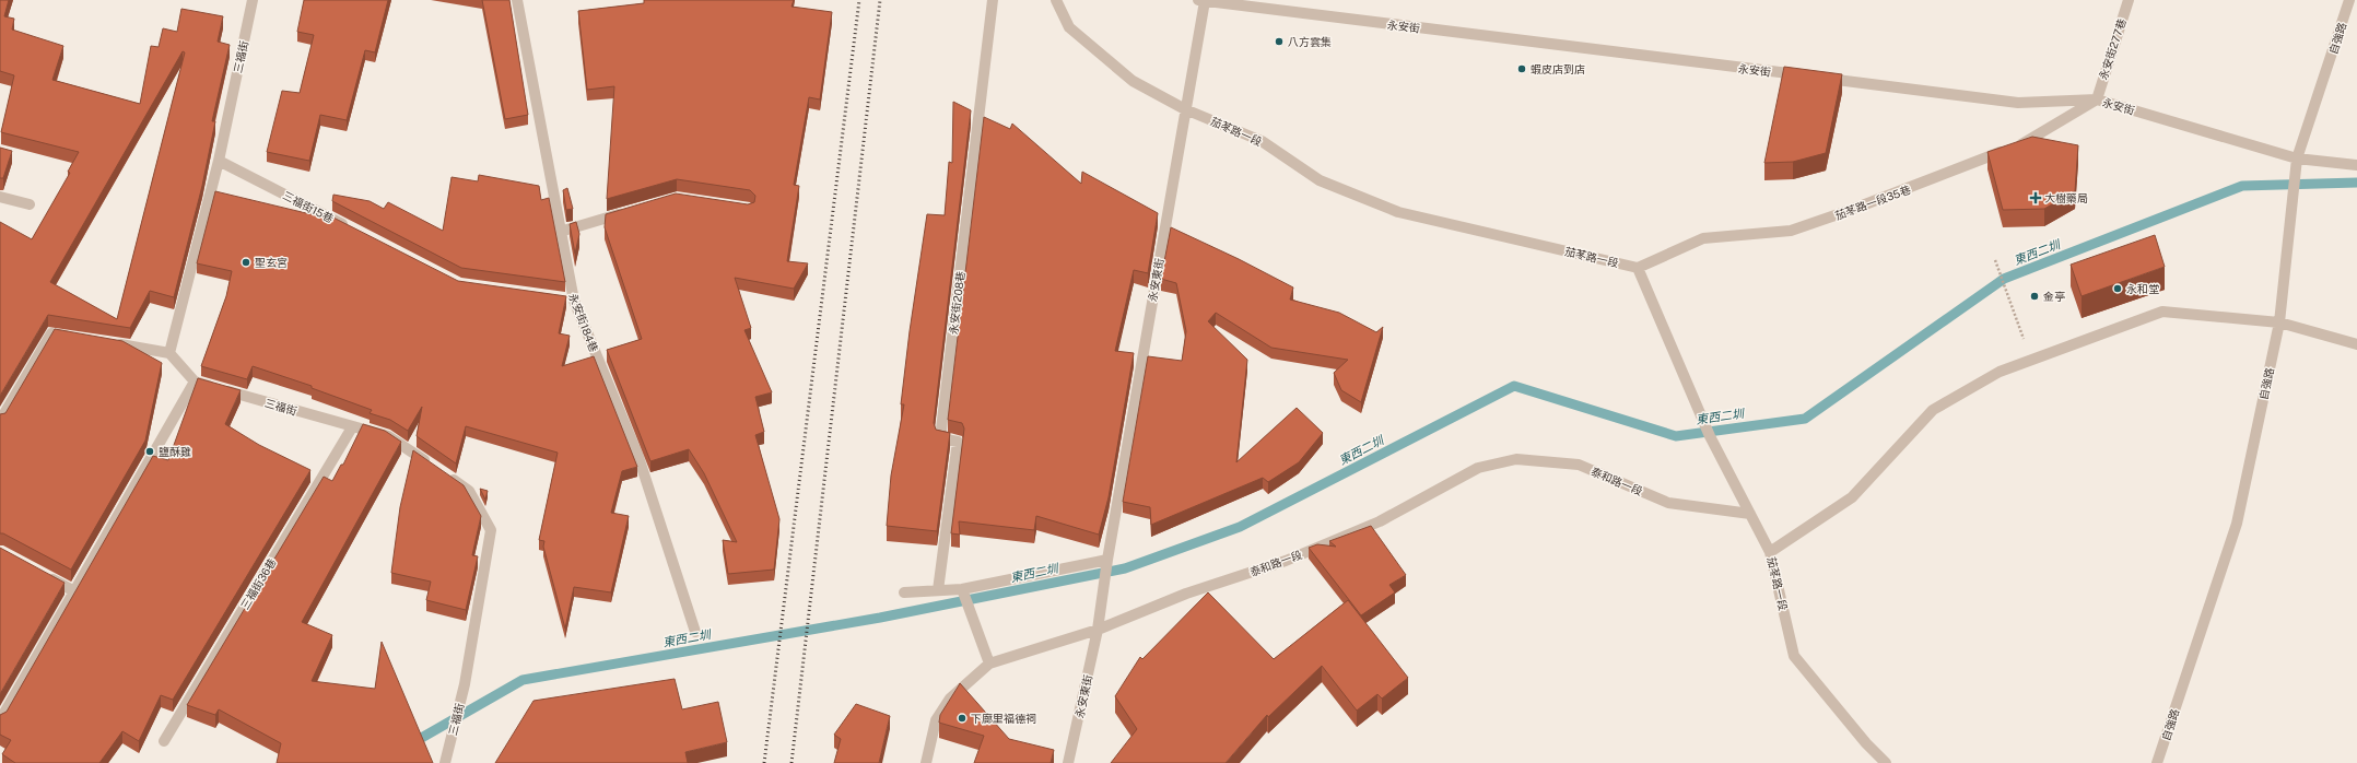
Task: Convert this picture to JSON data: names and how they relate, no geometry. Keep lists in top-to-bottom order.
{
  "streets": {
    "street": [
      "永安街",
      "自強路",
      "永安街277巷",
      "三福街",
      "茄苳路一段",
      "茄苳路一段35巷",
      "三福街15巷",
      "永安東街",
      "永安街208巷",
      "永安街184巷",
      "泰和路一段",
      "三福街36巷"
    ]
  },
  "crossings": [
    ["永安街", "自強路"],
    ["永安街", "永安街277巷"],
    ["永安街", "茄苳路一段35巷"],
    ["永安街", "永安東街"],
    ["永安街277巷", "茄苳路一段35巷"],
    ["三福街", "三福街15巷"],
    ["三福街", "三福街36巷"],
    ["茄苳路一段", "茄苳路一段35巷"],
    ["茄苳路一段", "永安東街"],
    ["茄苳路一段", "泰和路一段"],
    ["永安東街", "泰和路一段"]
  ],
  "water": ["東西二圳"],
  "places": {
    "other": [
      "八方雲集",
      "蝦皮店到店",
      "聖玄宮",
      "永和堂",
      "金亭",
      "鹽酥雞",
      "下廍里福德祠"
    ],
    "health": ["大樹藥局"]
  }
}
